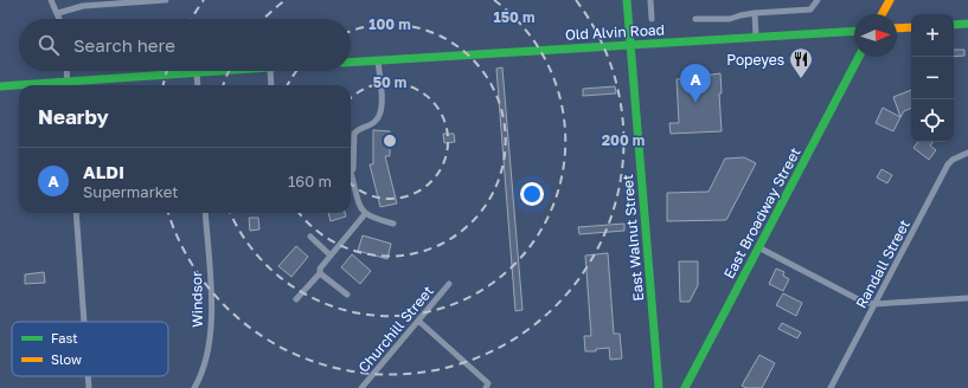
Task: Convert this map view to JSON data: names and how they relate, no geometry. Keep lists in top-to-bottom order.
{
  "streets": {
    "street": [
      "Old Alvin Road",
      "East Broadway Street",
      "East Walnut Street",
      "Randall Street",
      "Windsor",
      "Churchill Street"
    ]
  },
  "crossings": [
    ["Old Alvin Road", "East Walnut Street"]
  ],
  "places": {
    "restaurant": ["Popeyes"]
  },
  "legend": ["Fast", "Slow"],
  "north": "right",
  "page": {
    "map_buttons": ["+", "−"],
    "search": "Search here",
    "pins": "A",
    "heading": "Nearby",
    "list": [
      {
        "mark": "A",
        "name": "ALDI",
        "note": "Supermarket",
        "value": "160 m"
      }
    ]
  },
  "rings": [
    "150 m",
    "100 m",
    "50 m",
    "200 m"
  ]
}
